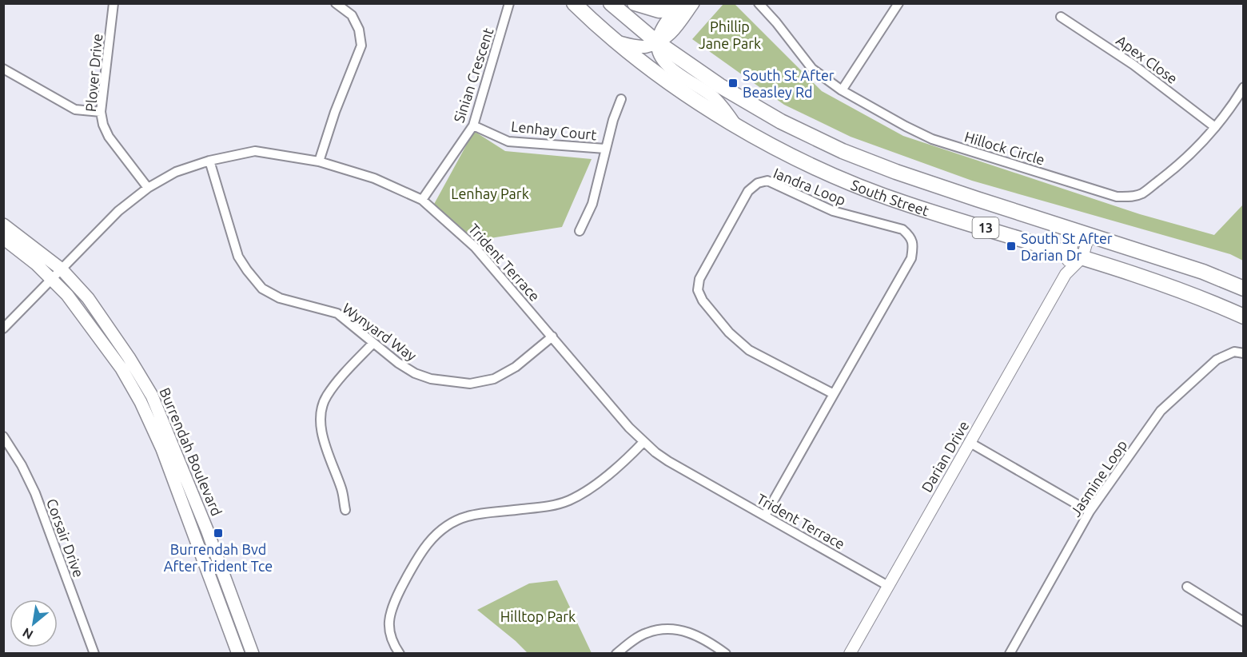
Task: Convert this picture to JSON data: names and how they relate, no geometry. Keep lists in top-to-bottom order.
{
  "streets": {
    "highway": ["South Street", "13"],
    "main road": ["Burrendah Boulevard"],
    "street": [
      "Apex Close",
      "Plover Drive",
      "Sinian Crescent",
      "Lenhay Court",
      "Hillock Circle",
      "Iandra Loop",
      "Trident Terrace",
      "Wynyard Way",
      "Darian Drive",
      "Jasmine Loop",
      "Corsair Drive"
    ]
  },
  "crossings": [
    ["Apex Close", "Hillock Circle"],
    ["Plover Drive", "Trident Terrace"],
    ["Sinian Crescent", "Lenhay Court"],
    ["Sinian Crescent", "Trident Terrace"],
    ["Iandra Loop", "Trident Terrace"],
    ["South Street", "Darian Drive"],
    ["Trident Terrace", "Wynyard Way"],
    ["Trident Terrace", "Burrendah Boulevard"],
    ["Trident Terrace", "Darian Drive"]
  ],
  "parks": ["Phillip Jane Park", "Lenhay Park", "Hilltop Park"],
  "places": {
    "transit": ["South St After Beasley Rd", "South St After Darian Dr", "Burrendah Bvd After Trident Tce"]
  },
  "north": "bottom left"
}
